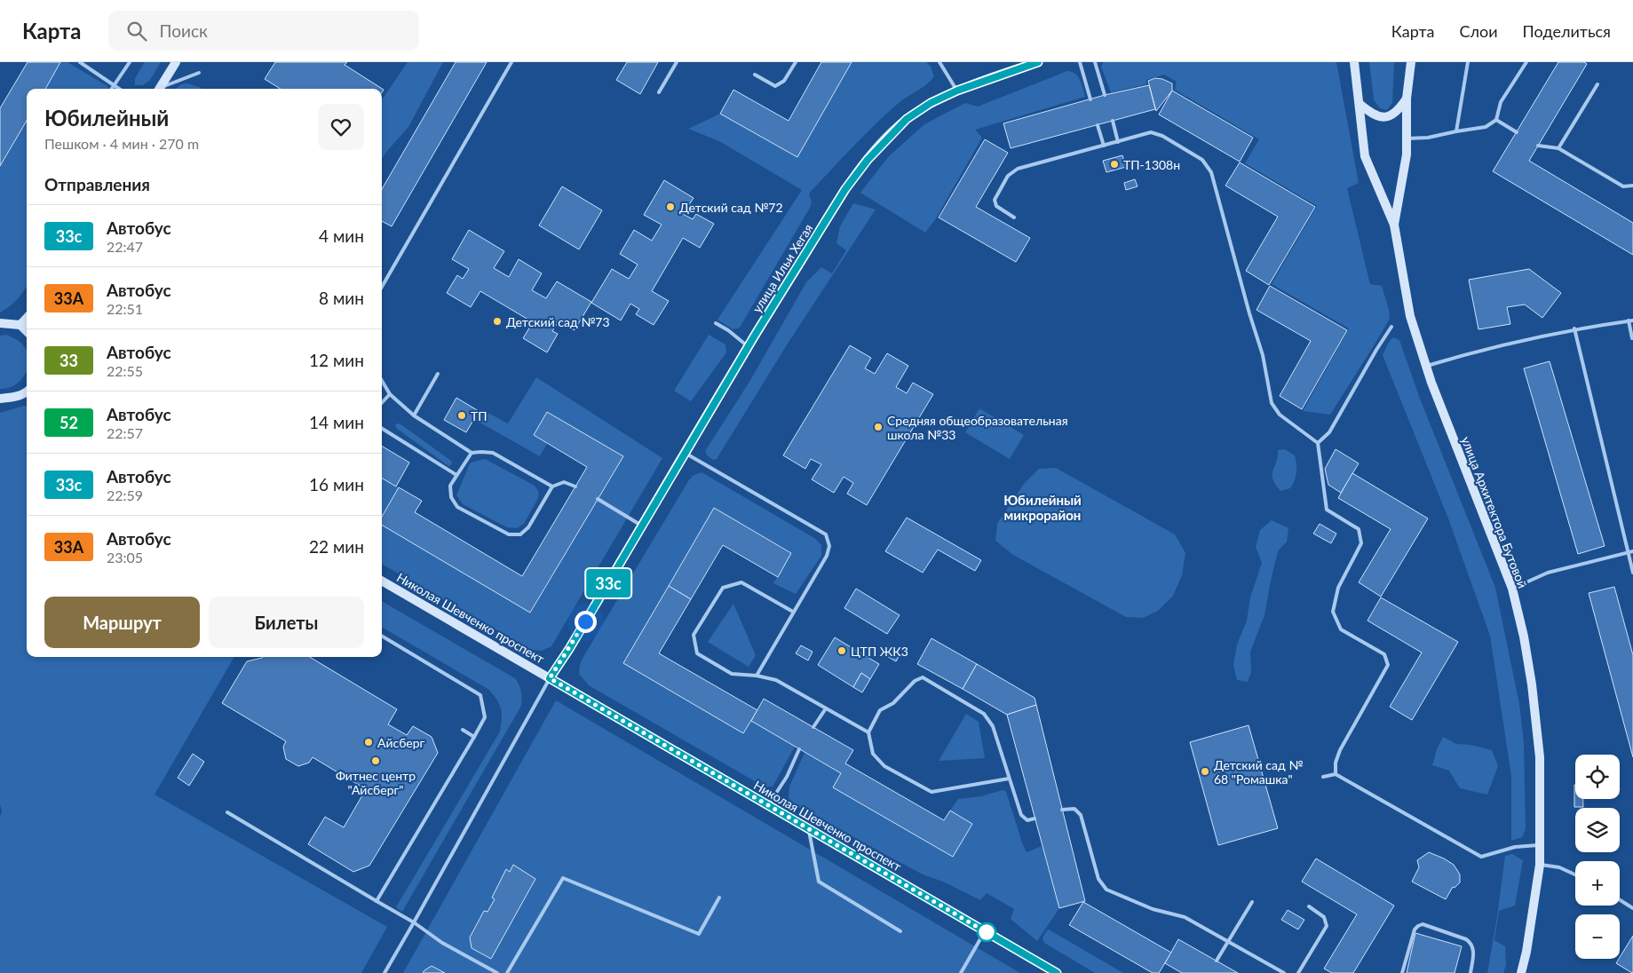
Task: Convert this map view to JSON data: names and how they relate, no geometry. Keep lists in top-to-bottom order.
{
  "streets": {
    "main road": ["улица Ильи Хегая", "улица Архитектора Бутовой", "Николая Шевченко проспект"]
  },
  "crossings": [
    ["улица Ильи Хегая", "Николая Шевченко проспект"]
  ],
  "districts": ["Юбилейный микрорайон"],
  "places": [
    "ТП-1308н",
    "Детский сад №72",
    "Детский сад №73",
    "ТП",
    "Средняя общеобразовательная школа №33",
    "ЦТП ЖК3",
    "Айсберг",
    "Фитнес центр \"Айсберг\"",
    "Детский сад № 68 \"Ромашка\""
  ],
  "lines": ["bus line 33с"],
  "page": {
    "header": "Карта",
    "search": "Поиск",
    "nav": ["Карта", "Слои", "Поделиться"],
    "on_map": "33с",
    "heading": [
      ["Юбилейный", "Пешком · 4 мин · 270 m"],
      "Отправления"
    ],
    "list": [
      {
        "mark": "33с",
        "name": "Автобус",
        "note": "22:47",
        "value": "4 мин"
      },
      {
        "mark": "33А",
        "name": "Автобус",
        "note": "22:51",
        "value": "8 мин"
      },
      {
        "mark": "33",
        "name": "Автобус",
        "note": "22:55",
        "value": "12 мин"
      },
      {
        "mark": "52",
        "name": "Автобус",
        "note": "22:57",
        "value": "14 мин"
      },
      {
        "mark": "33с",
        "name": "Автобус",
        "note": "22:59",
        "value": "16 мин"
      },
      {
        "mark": "33А",
        "name": "Автобус",
        "note": "23:05",
        "value": "22 мин"
      }
    ],
    "buttons": ["Маршрут", "Билеты"],
    "map_buttons": ["+", "−"]
  }
}
